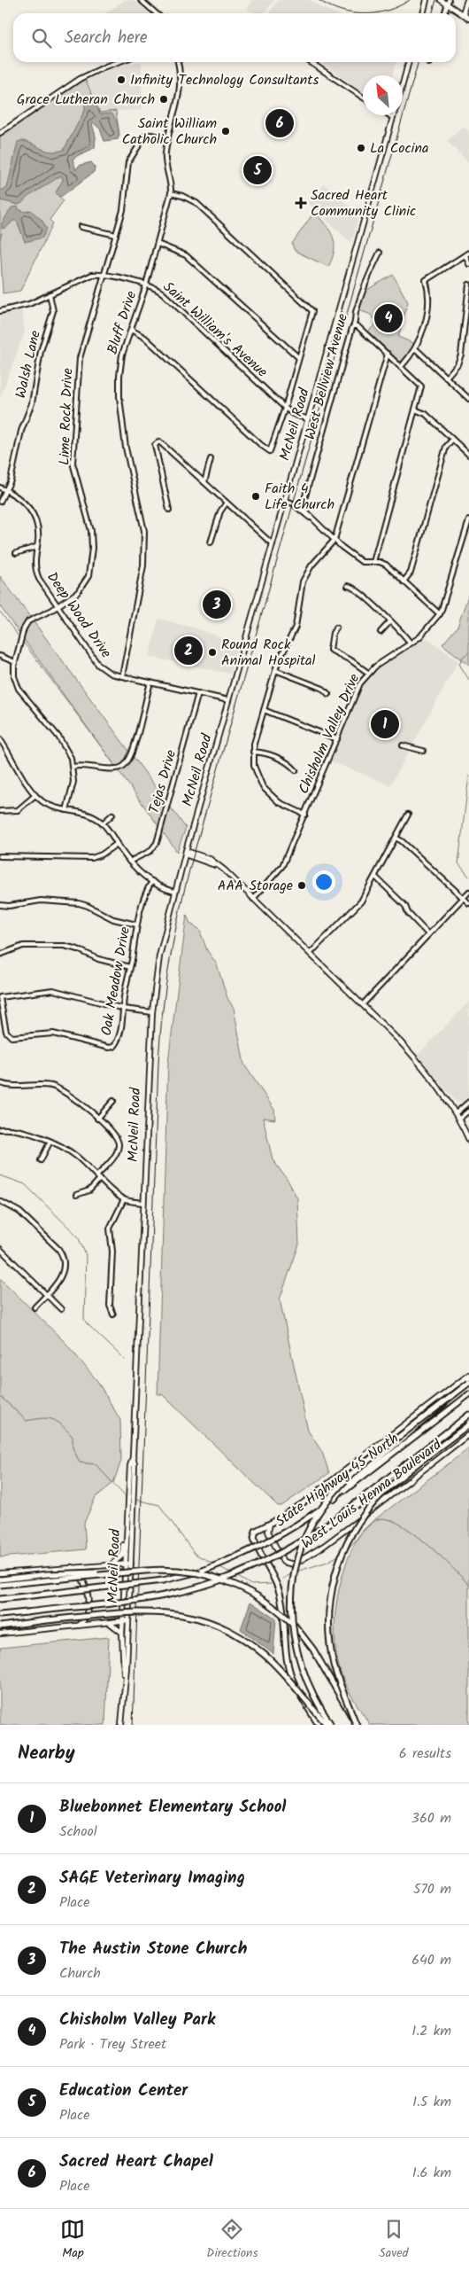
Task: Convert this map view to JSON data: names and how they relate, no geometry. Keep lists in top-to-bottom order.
{
  "streets": {
    "highway": ["State Highway 45 North"],
    "main road": ["McNeil Road", "West Louis Henna Boulevard"],
    "street": [
      "Bluff Drive",
      "Saint William's Avenue",
      "Walsh Lane",
      "West Bellview Avenue",
      "Lime Rock Drive",
      "Deep Wood Drive",
      "Chisholm Valley Drive",
      "Tejas Drive",
      "Oak Meadow Drive"
    ]
  },
  "crossings": [
    ["Bluff Drive", "Saint William's Avenue"],
    ["Bluff Drive", "Lime Rock Drive"],
    ["Bluff Drive", "Deep Wood Drive"],
    ["Saint William's Avenue", "Walsh Lane"],
    ["Saint William's Avenue", "Lime Rock Drive"],
    ["Saint William's Avenue", "McNeil Road"],
    ["Walsh Lane", "Deep Wood Drive"],
    ["Lime Rock Drive", "Deep Wood Drive"],
    ["McNeil Road", "Deep Wood Drive"],
    ["Deep Wood Drive", "Tejas Drive"]
  ],
  "places": {
    "other": [
      "Infinity Technology Consultants",
      "Grace Lutheran Church",
      "Saint William Catholic Church",
      "La Cocina",
      "Faith 4 Life Church",
      "Round Rock Animal Hospital",
      "AAA Storage"
    ],
    "health": ["Sacred Heart Community Clinic"]
  },
  "north": "top left",
  "page": {
    "search": "Search here",
    "pins": [
      "6",
      "5",
      "4",
      "3",
      "2",
      "1"
    ],
    "heading": ["Nearby", "6 results"],
    "list": [
      {
        "mark": "1",
        "name": "Bluebonnet Elementary School",
        "note": "School",
        "value": "360 m"
      },
      {
        "mark": "2",
        "name": "SAGE Veterinary Imaging",
        "note": "Place",
        "value": "570 m"
      },
      {
        "mark": "3",
        "name": "The Austin Stone Church",
        "note": "Church",
        "value": "640 m"
      },
      {
        "mark": "4",
        "name": "Chisholm Valley Park",
        "note": "Park · Trey Street",
        "value": "1.2 km"
      },
      {
        "mark": "5",
        "name": "Education Center",
        "note": "Place",
        "value": "1.5 km"
      },
      {
        "mark": "6",
        "name": "Sacred Heart Chapel",
        "note": "Place",
        "value": "1.6 km"
      }
    ],
    "nav": ["Map", "Directions", "Saved"]
  }
}
